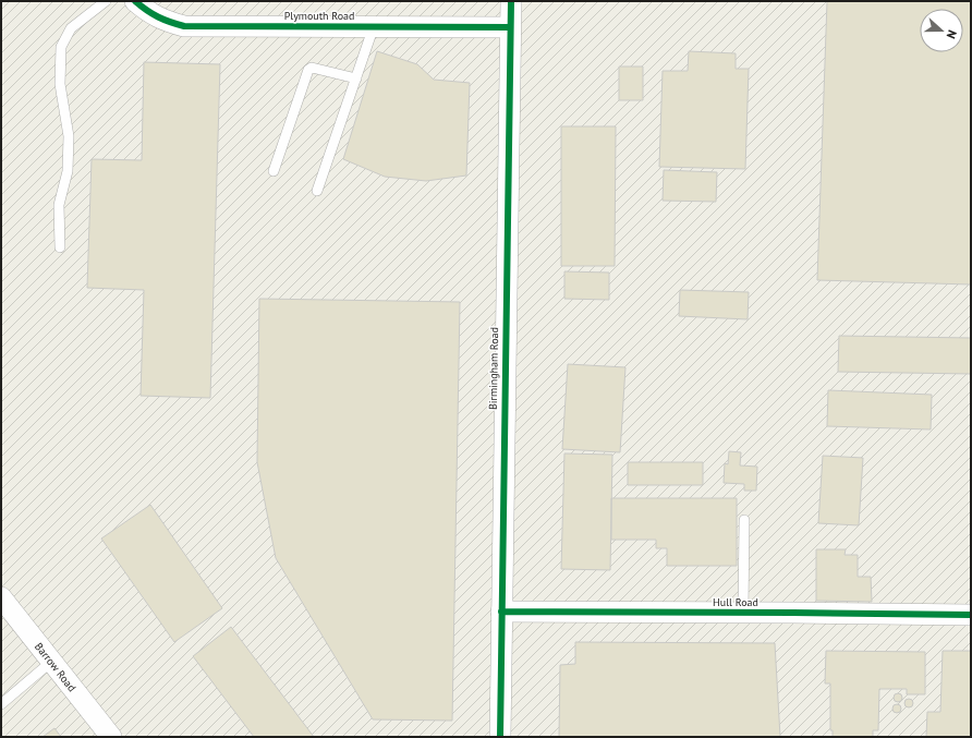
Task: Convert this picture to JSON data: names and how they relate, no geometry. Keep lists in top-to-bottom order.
{
  "streets": {
    "street": [
      "Plymouth Road",
      "Birmingham Road",
      "Hull Road",
      "Barrow Road"
    ]
  },
  "crossings": [
    ["Plymouth Road", "Birmingham Road"],
    ["Birmingham Road", "Hull Road"]
  ],
  "north": "right"
}
